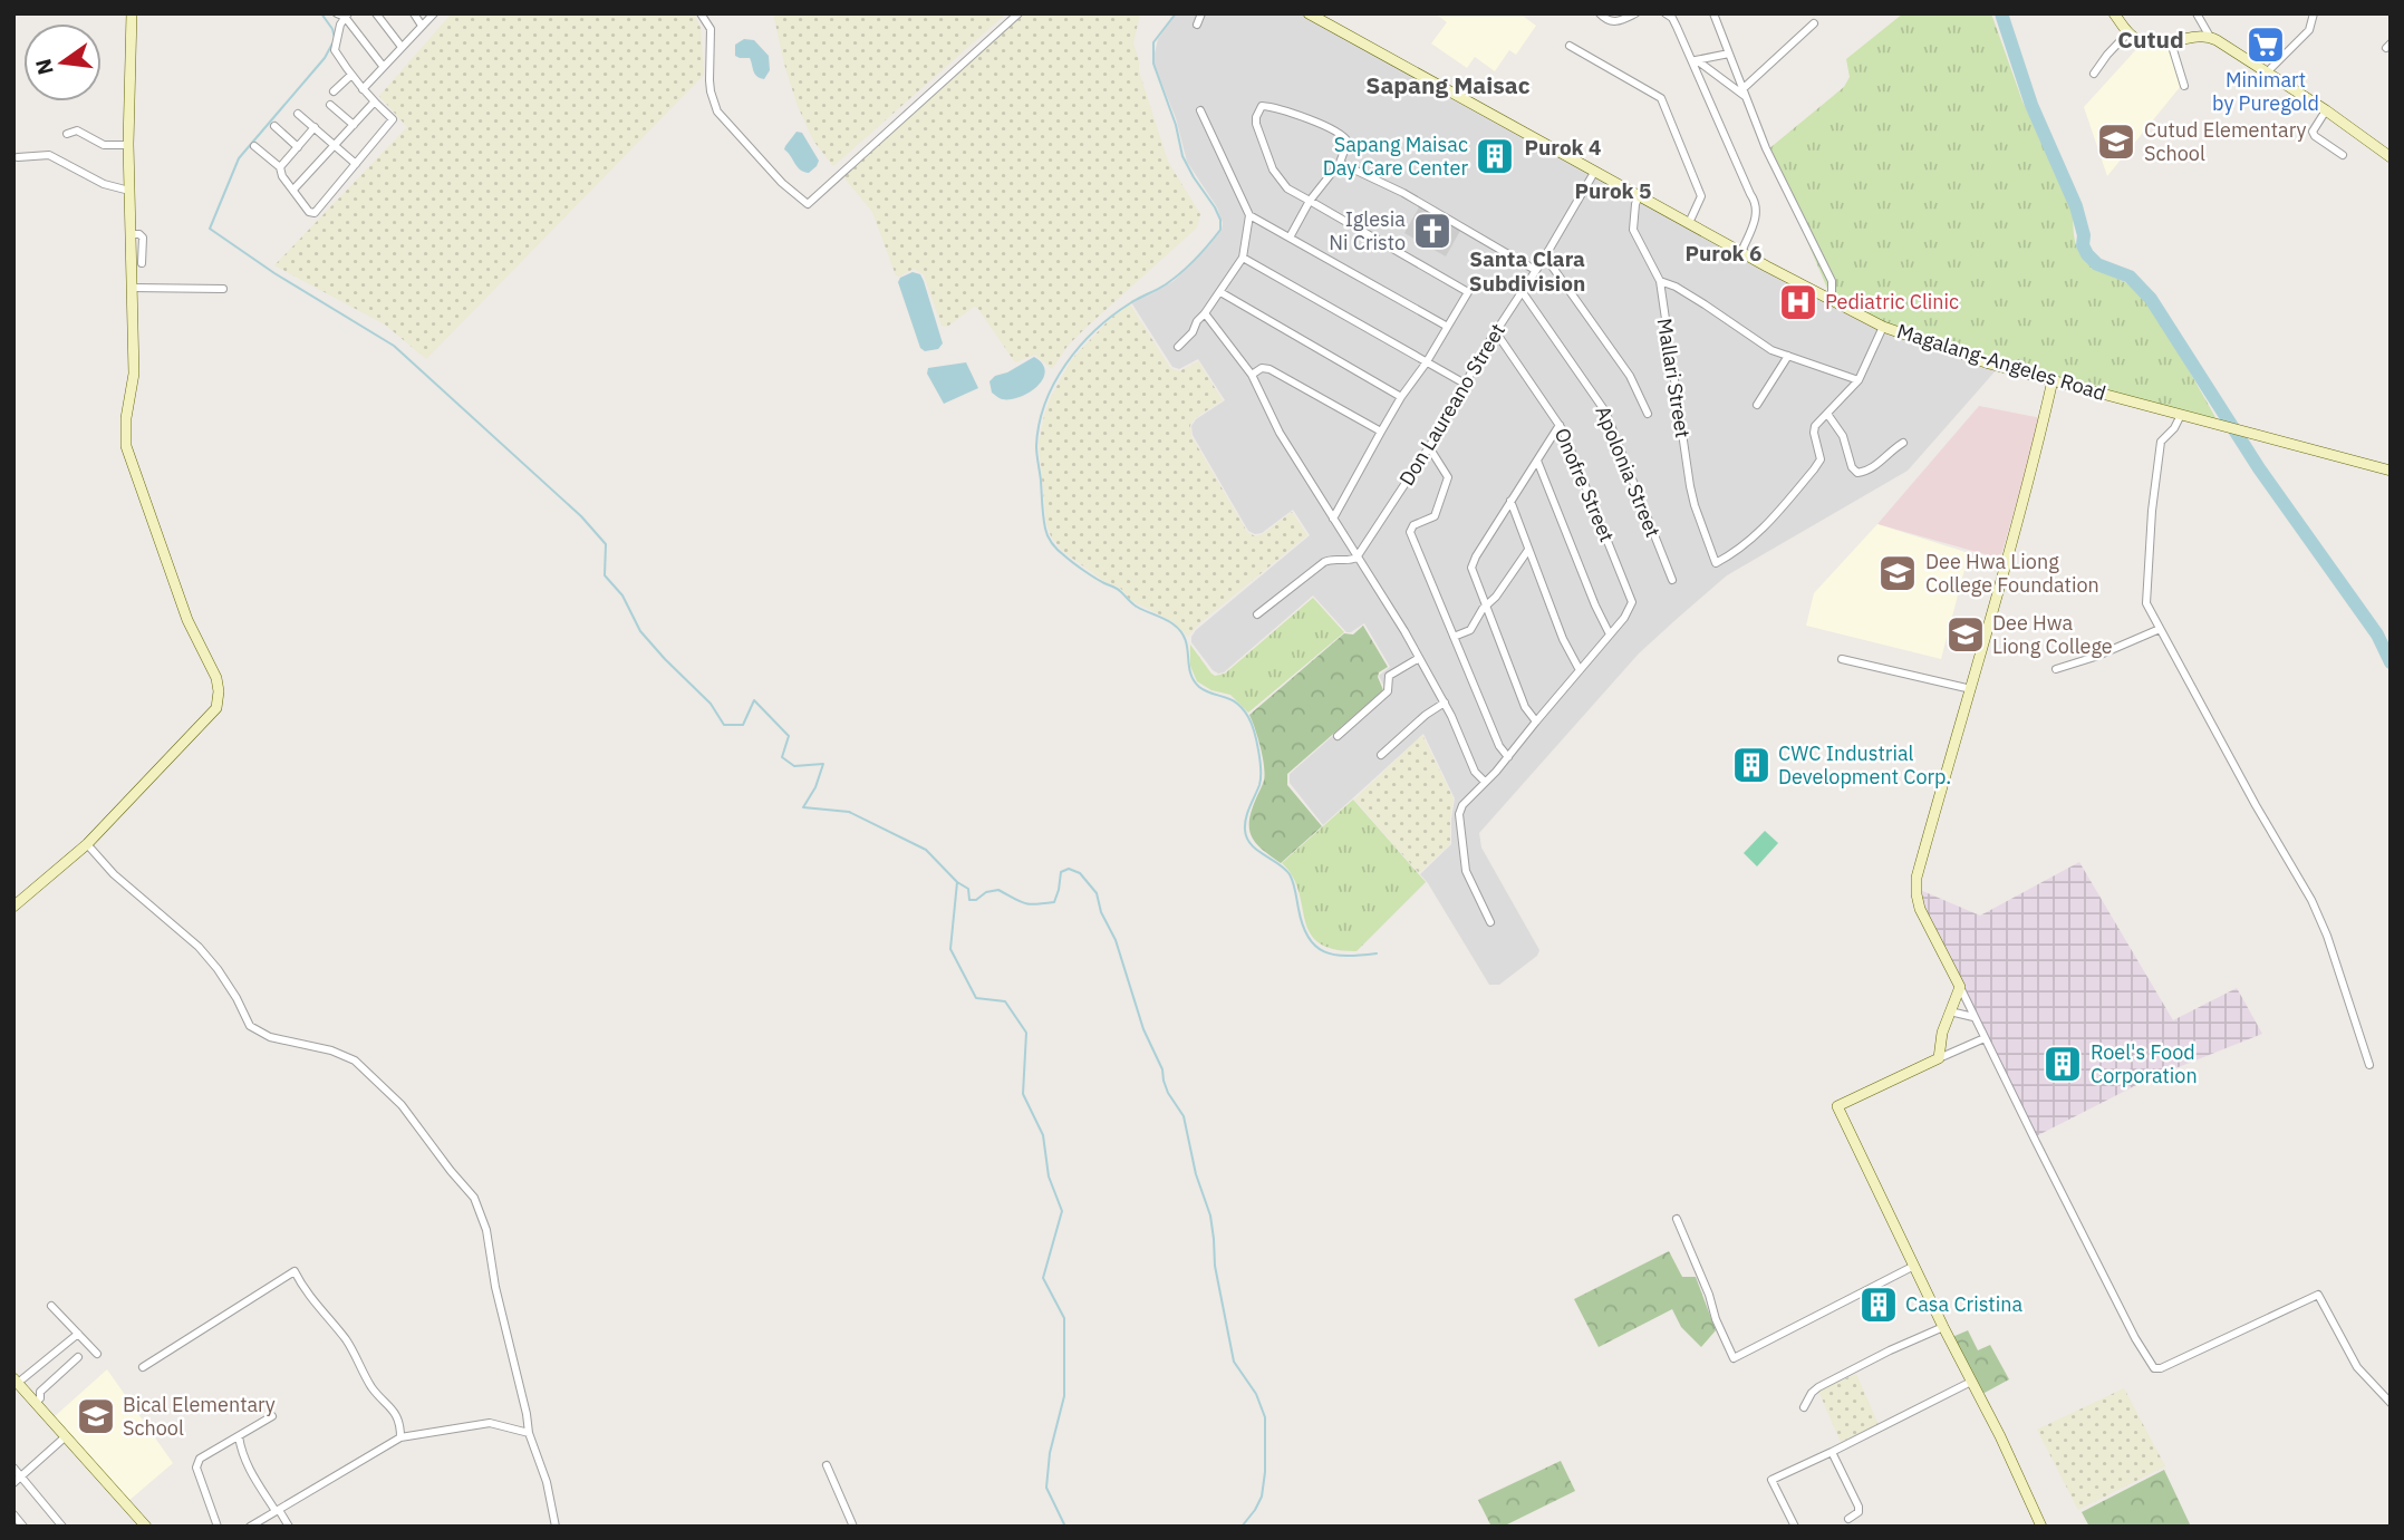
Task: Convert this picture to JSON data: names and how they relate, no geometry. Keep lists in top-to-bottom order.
{
  "streets": {
    "street": [
      "Magalang-Angeles Road",
      "Mallari Street",
      "Don Laureano Street",
      "Apolonia Street",
      "Onofre Street"
    ]
  },
  "crossings": [
    ["Magalang-Angeles Road", "Mallari Street"],
    ["Magalang-Angeles Road", "Don Laureano Street"],
    ["Don Laureano Street", "Apolonia Street"],
    ["Don Laureano Street", "Onofre Street"]
  ],
  "districts": [
    "Cutud",
    "Sapang Maisac",
    "Purok 4",
    "Purok 5",
    "Purok 6",
    "Santa Clara Subdivision"
  ],
  "places": {
    "supermarket": ["Minimart by Puregold"],
    "school or university": [
      "Cutud Elementary School",
      "Dee Hwa Liong College Foundation",
      "Dee Hwa Liong College",
      "Bical Elementary School"
    ],
    "building": [
      "Sapang Maisac Day Care Center",
      "CWC Industrial Development Corp.",
      "Roel's Food Corporation",
      "Casa Cristina"
    ],
    "church": ["Iglesia Ni Cristo"],
    "hospital": ["Pediatric Clinic"]
  },
  "north": "left"
}
